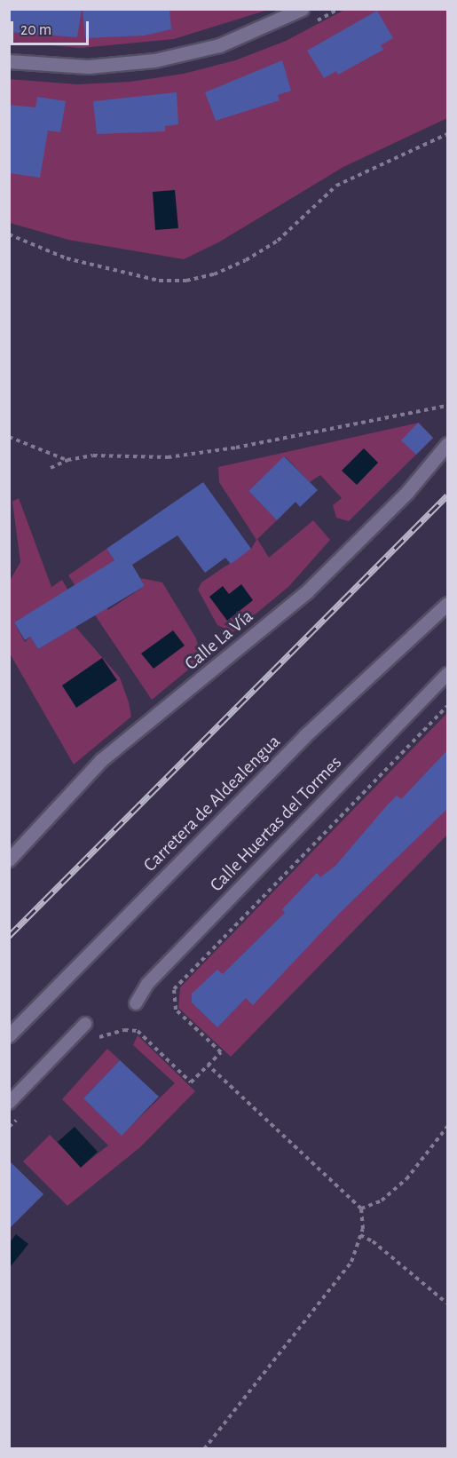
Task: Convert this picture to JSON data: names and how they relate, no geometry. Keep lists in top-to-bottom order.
{
  "streets": {
    "street": ["Calle La Vía", "Carretera de Aldealengua"],
    "lane": ["Calle Huertas del Tormes"]
  },
  "scale_bar": "20 m"
}
